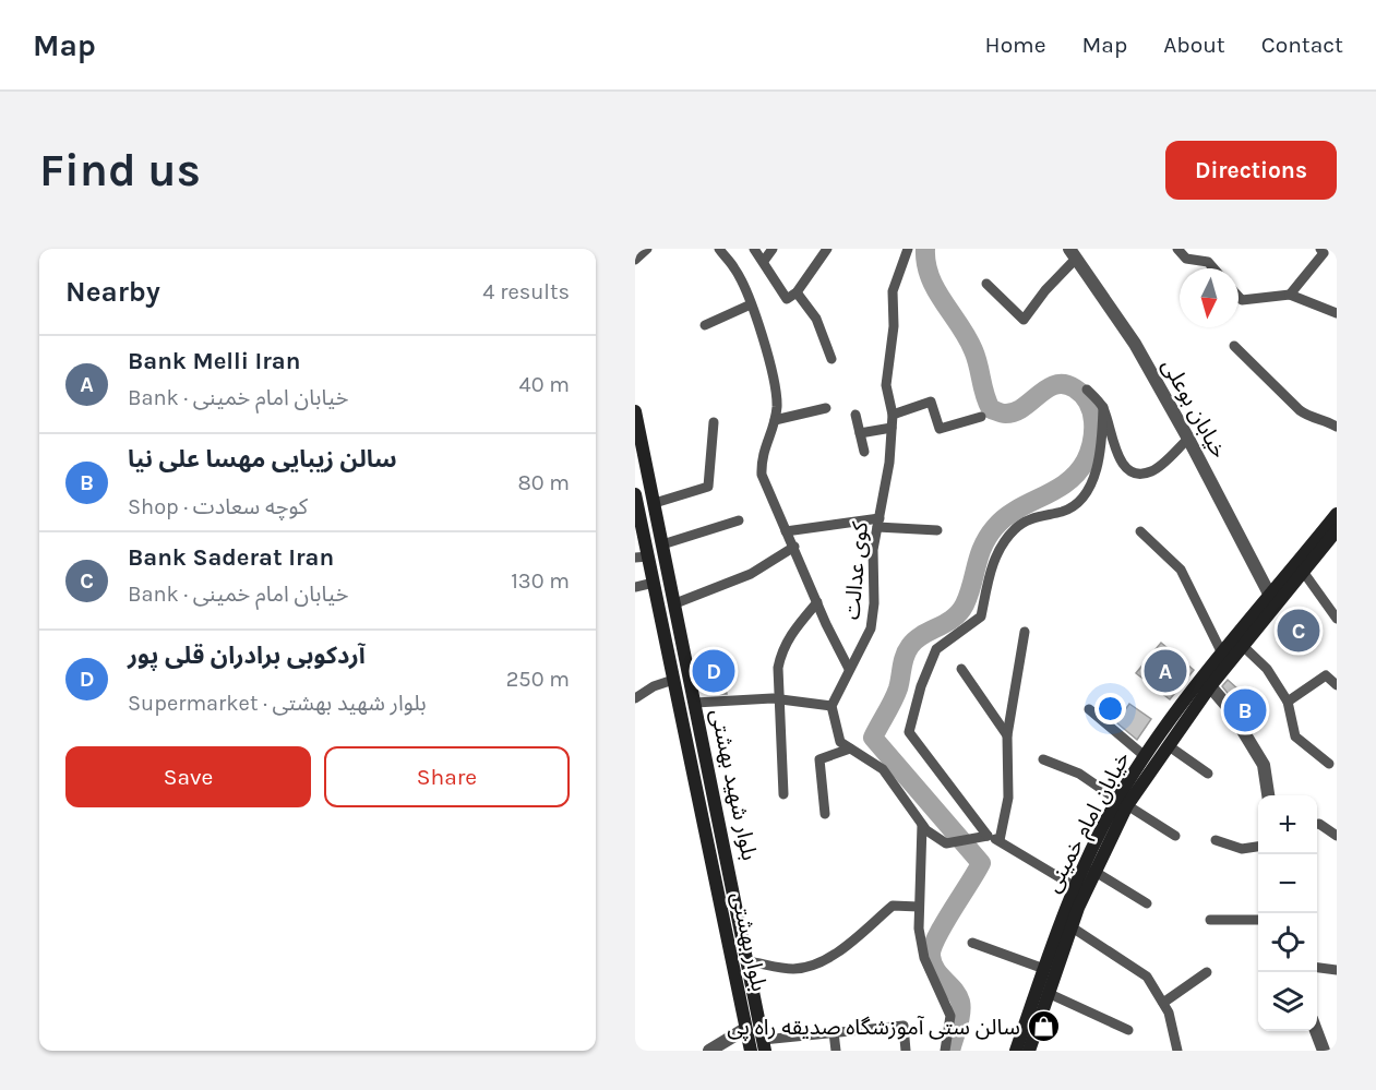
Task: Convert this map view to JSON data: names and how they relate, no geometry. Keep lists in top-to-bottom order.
{
  "streets": {
    "main road": ["بلوار شهید بهشتی", "خیابان امام خمینی", "بلوار بهشتی"],
    "street": ["خیابان بوعلی", "کوی عدالت"]
  },
  "crossings": [
    ["خیابان بوعلی", "خیابان امام خمینی"]
  ],
  "places": {
    "shop": ["سالن ستی آموزشگاه صدیقه راه پی"]
  },
  "north": "bottom",
  "page": {
    "header": "Map",
    "nav": [
      "Home",
      "Map",
      "About",
      "Contact"
    ],
    "buttons": [
      "Directions",
      ["Save", "Share"]
    ],
    "title": "Find us",
    "heading": ["Nearby", "4 results"],
    "list": [
      {
        "mark": "A",
        "name": "Bank Melli Iran",
        "note": "Bank · خیابان امام خمینی",
        "value": "40 m"
      },
      {
        "mark": "B",
        "name": "سالن زیبایی مهسا علی نیا",
        "note": "Shop · کوچه سعادت",
        "value": "80 m"
      },
      {
        "mark": "C",
        "name": "Bank Saderat Iran",
        "note": "Bank · خیابان امام خمینی",
        "value": "130 m"
      },
      {
        "mark": "D",
        "name": "آردکوبی برادران قلی پور",
        "note": "Supermarket · بلوار شهید بهشتی",
        "value": "250 m"
      }
    ],
    "pins": [
      "C",
      "A",
      "D",
      "B"
    ],
    "map_buttons": ["+", "−"]
  }
}
